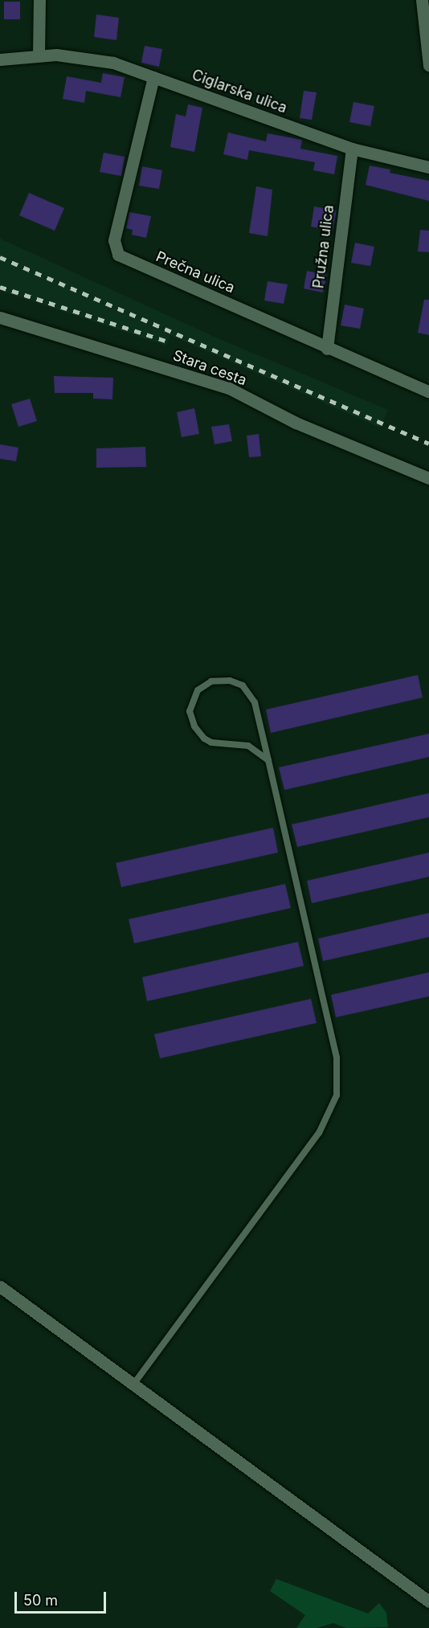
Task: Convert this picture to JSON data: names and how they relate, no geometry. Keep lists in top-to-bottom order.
{
  "streets": {
    "street": [
      "Ciglarska ulica",
      "Pružna ulica",
      "Prečna ulica",
      "Stara cesta"
    ]
  },
  "crossings": [
    ["Ciglarska ulica", "Pružna ulica"],
    ["Ciglarska ulica", "Prečna ulica"],
    ["Pružna ulica", "Prečna ulica"]
  ],
  "scale_bar": "50 m"
}
